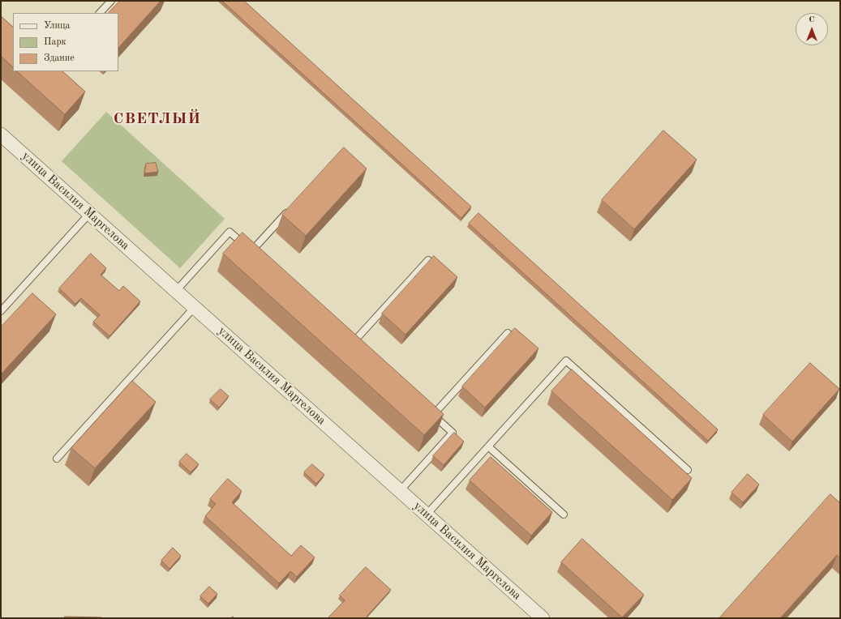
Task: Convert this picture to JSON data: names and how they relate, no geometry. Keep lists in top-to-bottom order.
{
  "streets": {
    "street": ["улица Василия Маргелова"]
  },
  "districts": ["СВЕТЛЫЙ"],
  "legend": ["Улица", "Парк", "Здание"],
  "north": "top"
}
